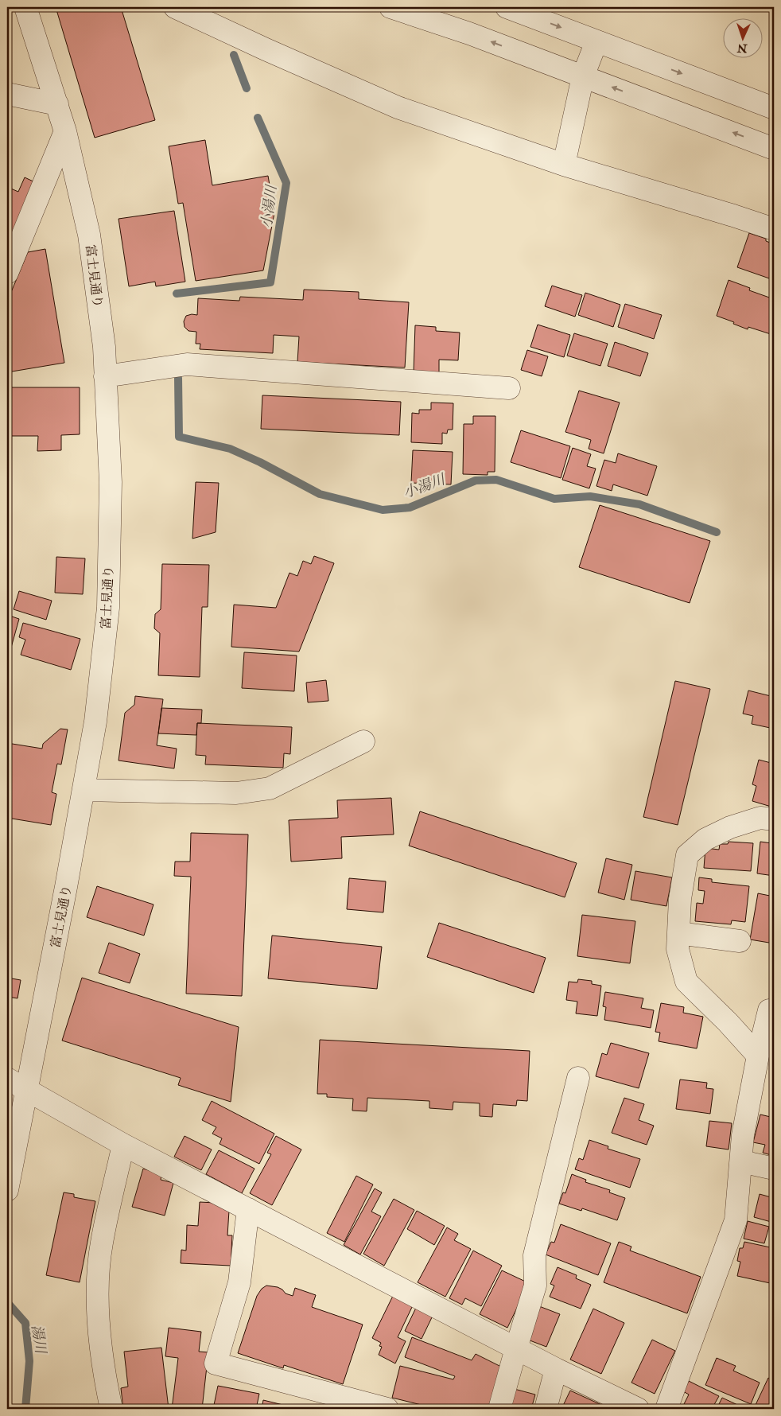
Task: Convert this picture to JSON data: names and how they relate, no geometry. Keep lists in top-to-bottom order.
{
  "streets": {
    "street": ["富士見通り"]
  },
  "water": ["小湯川", "湯川"],
  "north": "bottom"
}
